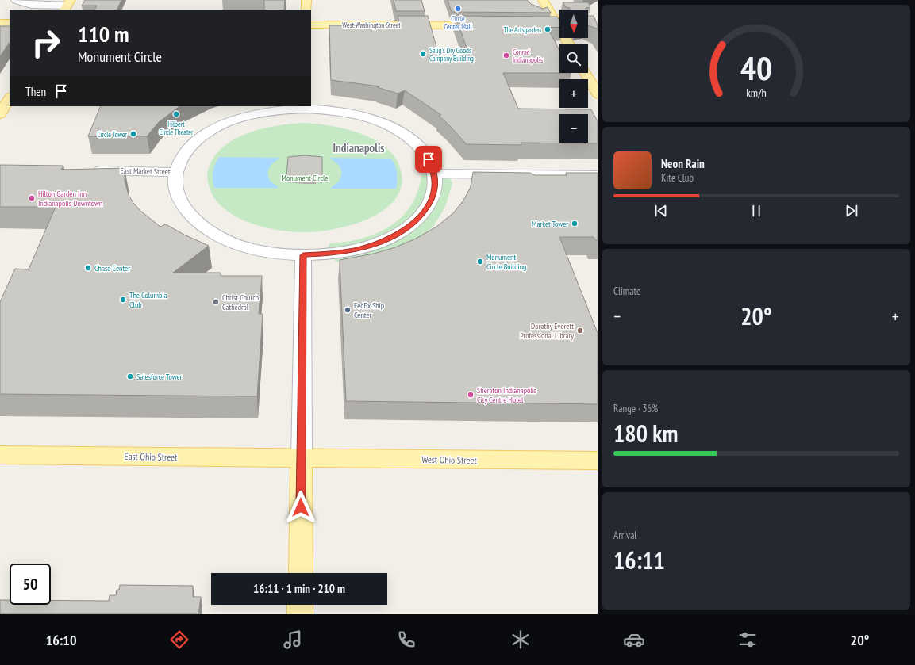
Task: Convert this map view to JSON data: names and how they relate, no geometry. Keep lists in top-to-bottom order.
{
  "streets": {
    "main road": ["West Washington Street", "East Ohio Street", "West Ohio Street"],
    "street": ["East Market Street"]
  },
  "crossings": [
    ["East Ohio Street", "West Ohio Street"]
  ],
  "districts": ["Indianapolis"],
  "parks": ["Monument Circle"],
  "places": [
    "Circle Center Mall",
    "The Artsgarden",
    "Selig's Dry Goods Company Building",
    "Conrad Indianapolis",
    "Hilbert Circle Theater",
    "Circle Tower",
    "Hilton Garden Inn Indianapolis Downtown",
    "Market Tower",
    "Monument Circle Building",
    "Chase Center",
    "The Columbia Club",
    "Christ Church Cathedral",
    "FedEx Ship Center",
    "Dorothy Everett Professional Library",
    "Salesforce Tower",
    "Sheraton Indianapolis City Centre Hotel"
  ],
  "north": "bottom",
  "page": {
    "map_buttons": ["+", "−"],
    "turn": ["110 m", "Monument Circle"],
    "then": "Then",
    "song": ["Neon Rain", "Kite Club"],
    "tile": [
      "Climate",
      ["Range · 36%", "180 km"],
      ["Arrival", "16:11"]
    ],
    "heat": ["−", "20°", "+"],
    "limit": "50",
    "trip": "16:11 · 1 min · 210 m",
    "tabs": ["16:10", "20°"],
    "gauge": ["40", "km/h"]
  }
}
